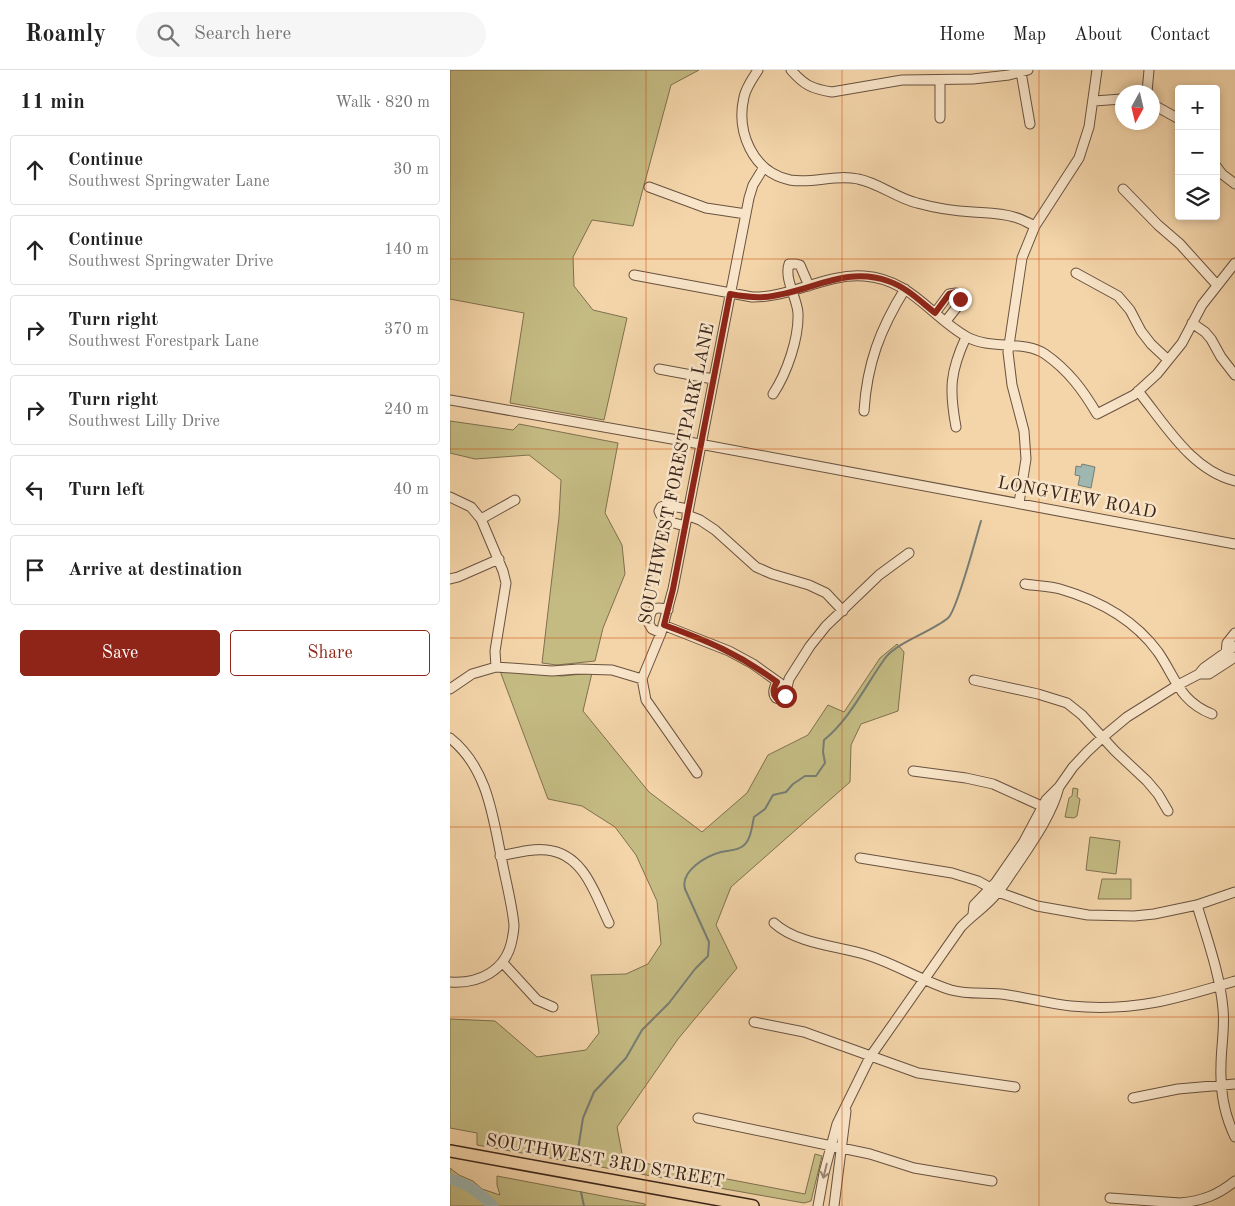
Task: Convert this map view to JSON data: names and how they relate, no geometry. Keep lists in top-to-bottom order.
{
  "streets": {
    "main road": ["SOUTHWEST 3RD STREET"],
    "street": ["SOUTHWEST FORESTPARK LANE", "LONGVIEW ROAD"]
  },
  "crossings": [
    ["SOUTHWEST FORESTPARK LANE", "LONGVIEW ROAD"]
  ],
  "north": "bottom",
  "page": {
    "header": "Roamly",
    "search": "Search here",
    "nav": [
      "Home",
      "Map",
      "About",
      "Contact"
    ],
    "heading": ["11 min", "Walk · 820 m"],
    "map_buttons": ["+", "−"],
    "list": [
      ["Continue", "Southwest Springwater Lane", "30 m"],
      ["Continue", "Southwest Springwater Drive", "140 m"],
      ["Turn right", "Southwest Forestpark Lane", "370 m"],
      ["Turn right", "Southwest Lilly Drive", "240 m"],
      ["Turn left", "40 m"],
      "Arrive at destination"
    ],
    "buttons": ["Save", "Share"]
  }
}
